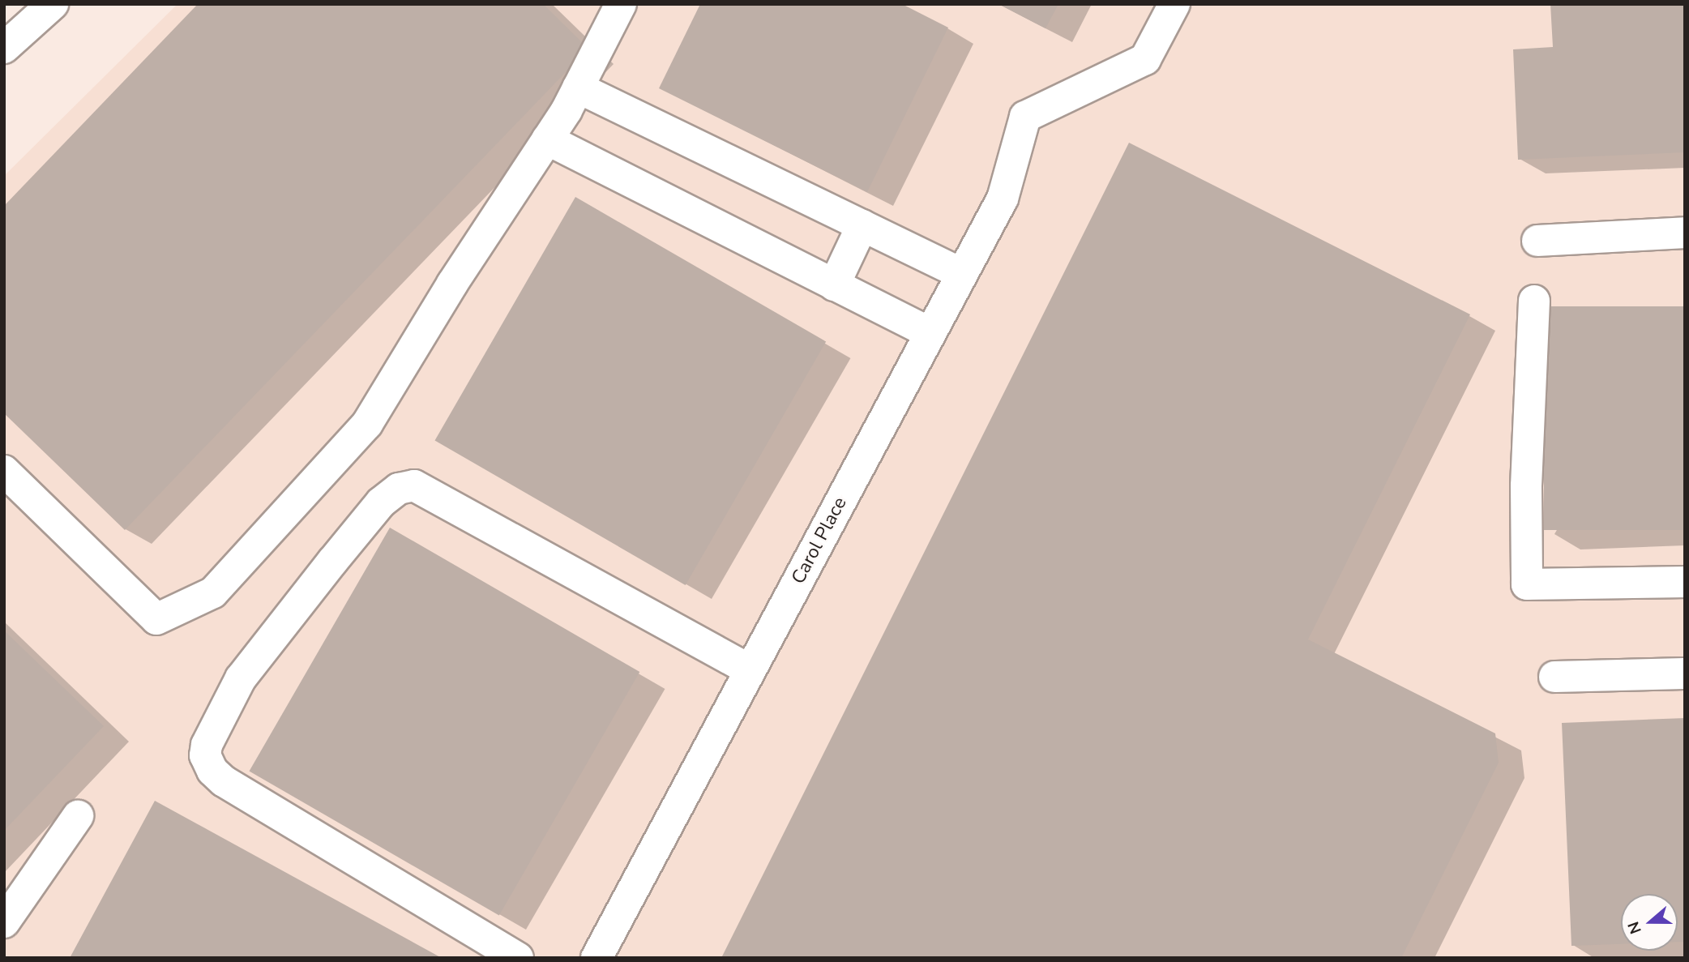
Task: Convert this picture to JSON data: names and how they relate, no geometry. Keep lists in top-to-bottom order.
{
  "streets": {
    "street": ["Carol Place"]
  },
  "north": "left"
}
